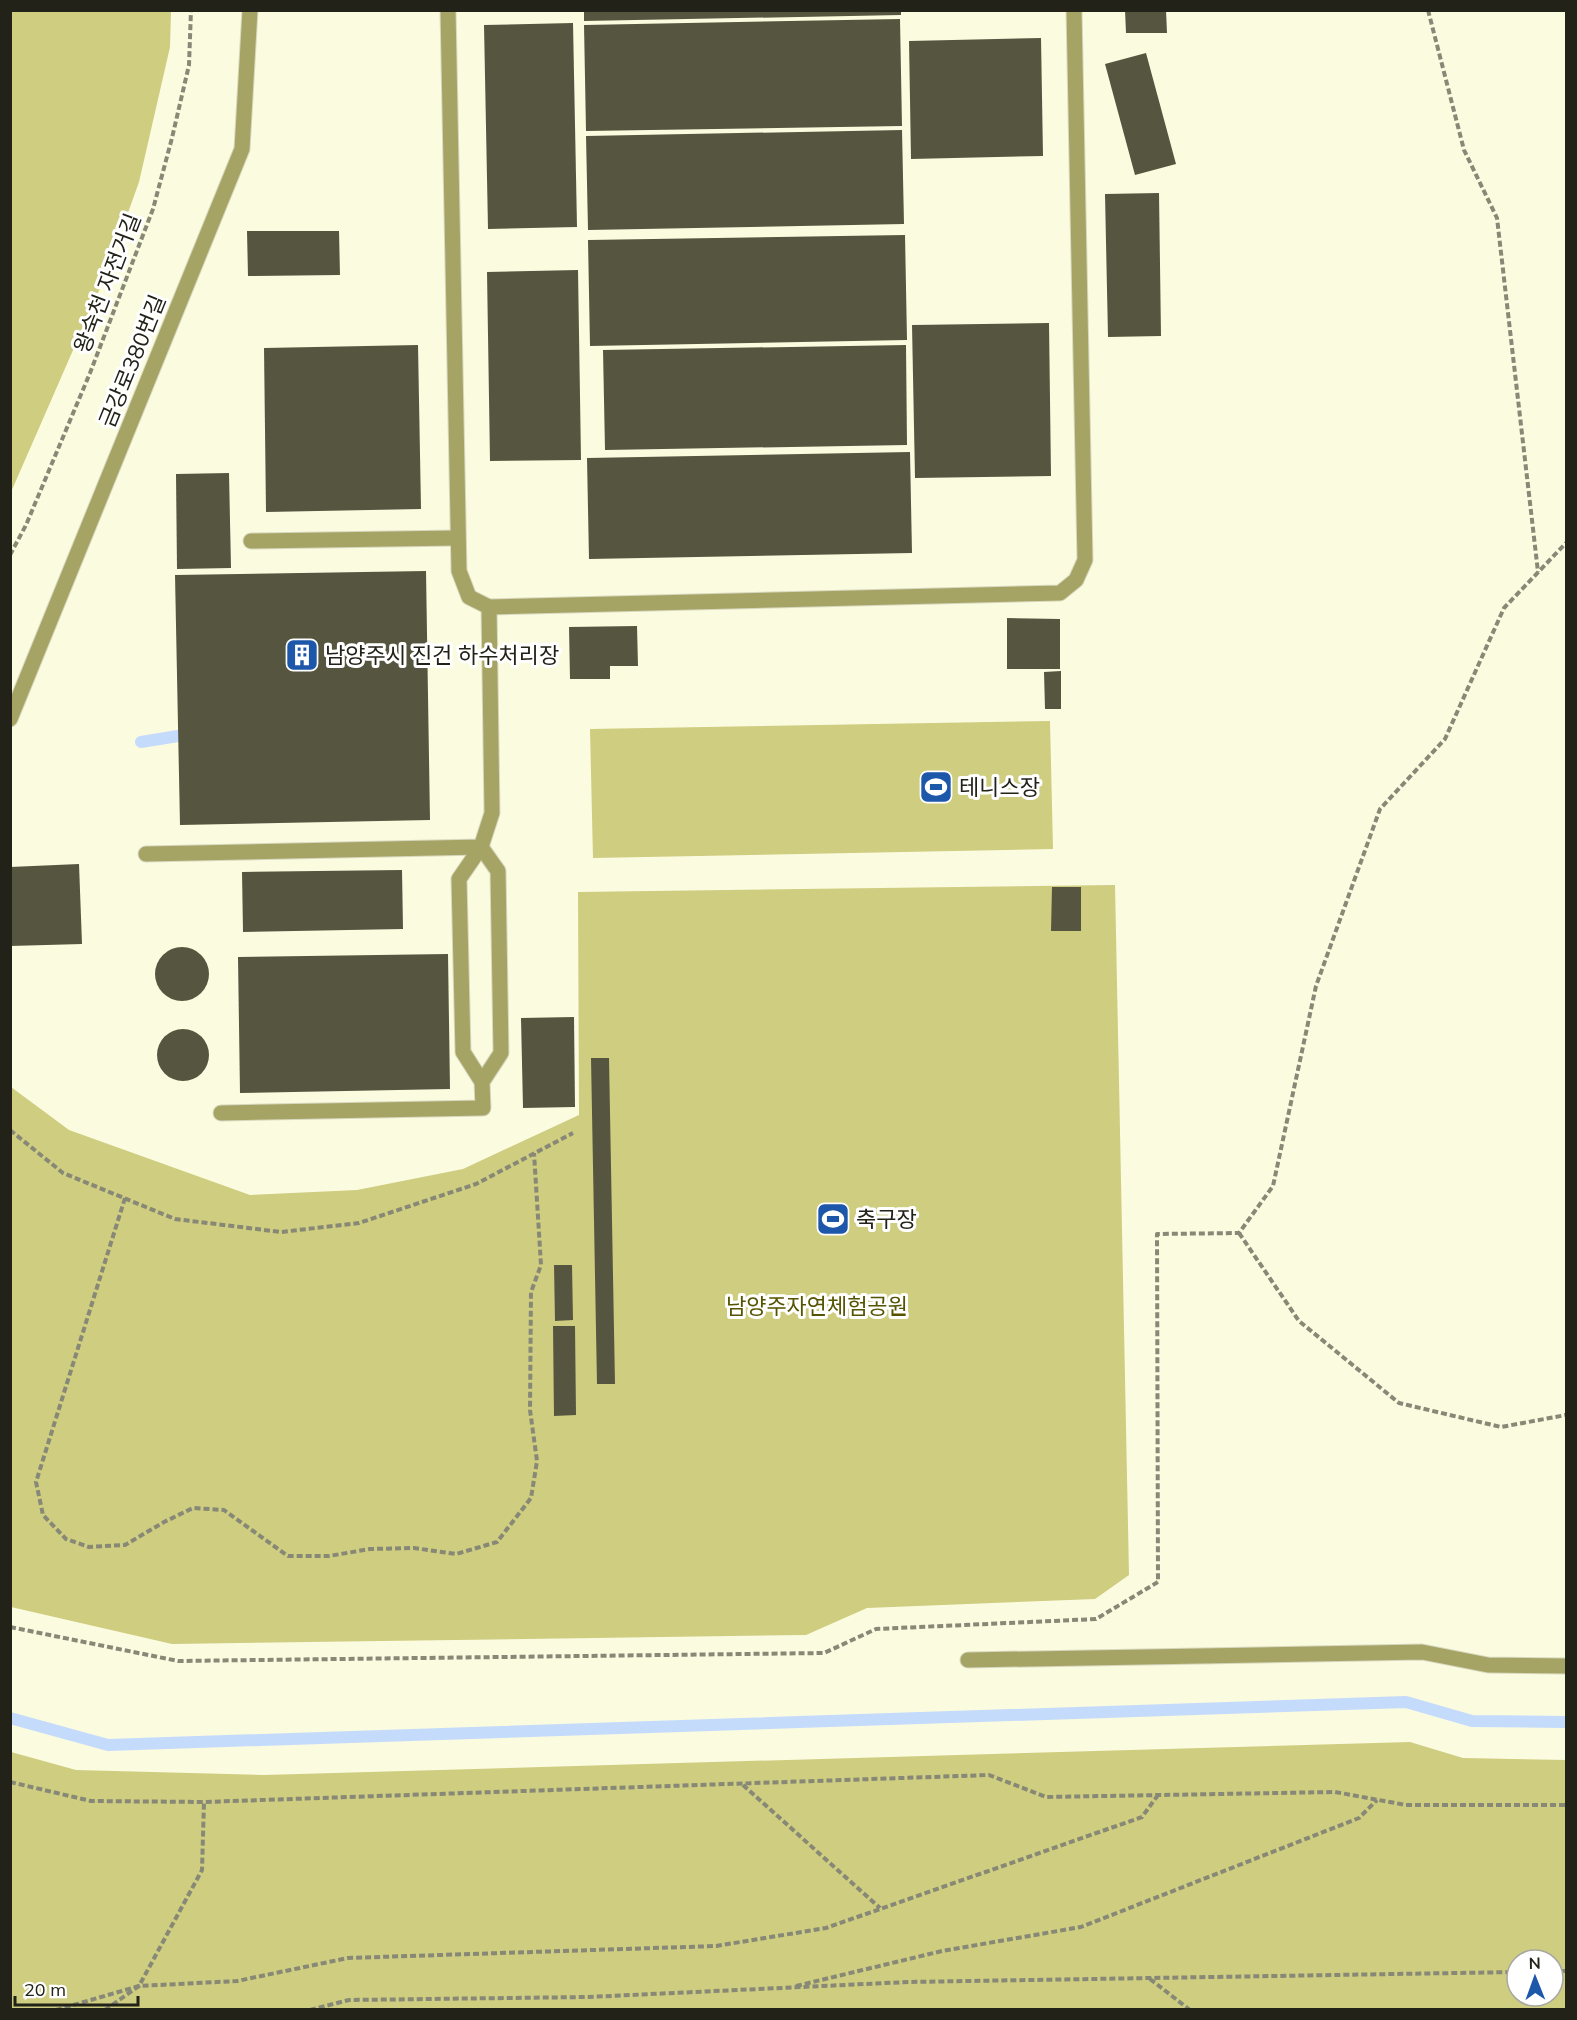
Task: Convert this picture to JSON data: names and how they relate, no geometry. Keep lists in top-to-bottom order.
{
  "streets": {
    "street": ["금강로380번길"],
    "path": ["왕숙천 자전거길"]
  },
  "parks": ["남양주자연체험공원"],
  "places": {
    "building": ["남양주시 진건 하수처리장"],
    "sports": ["테니스장", "축구장"]
  },
  "scale_bar": "20 m",
  "north": "top"
}
